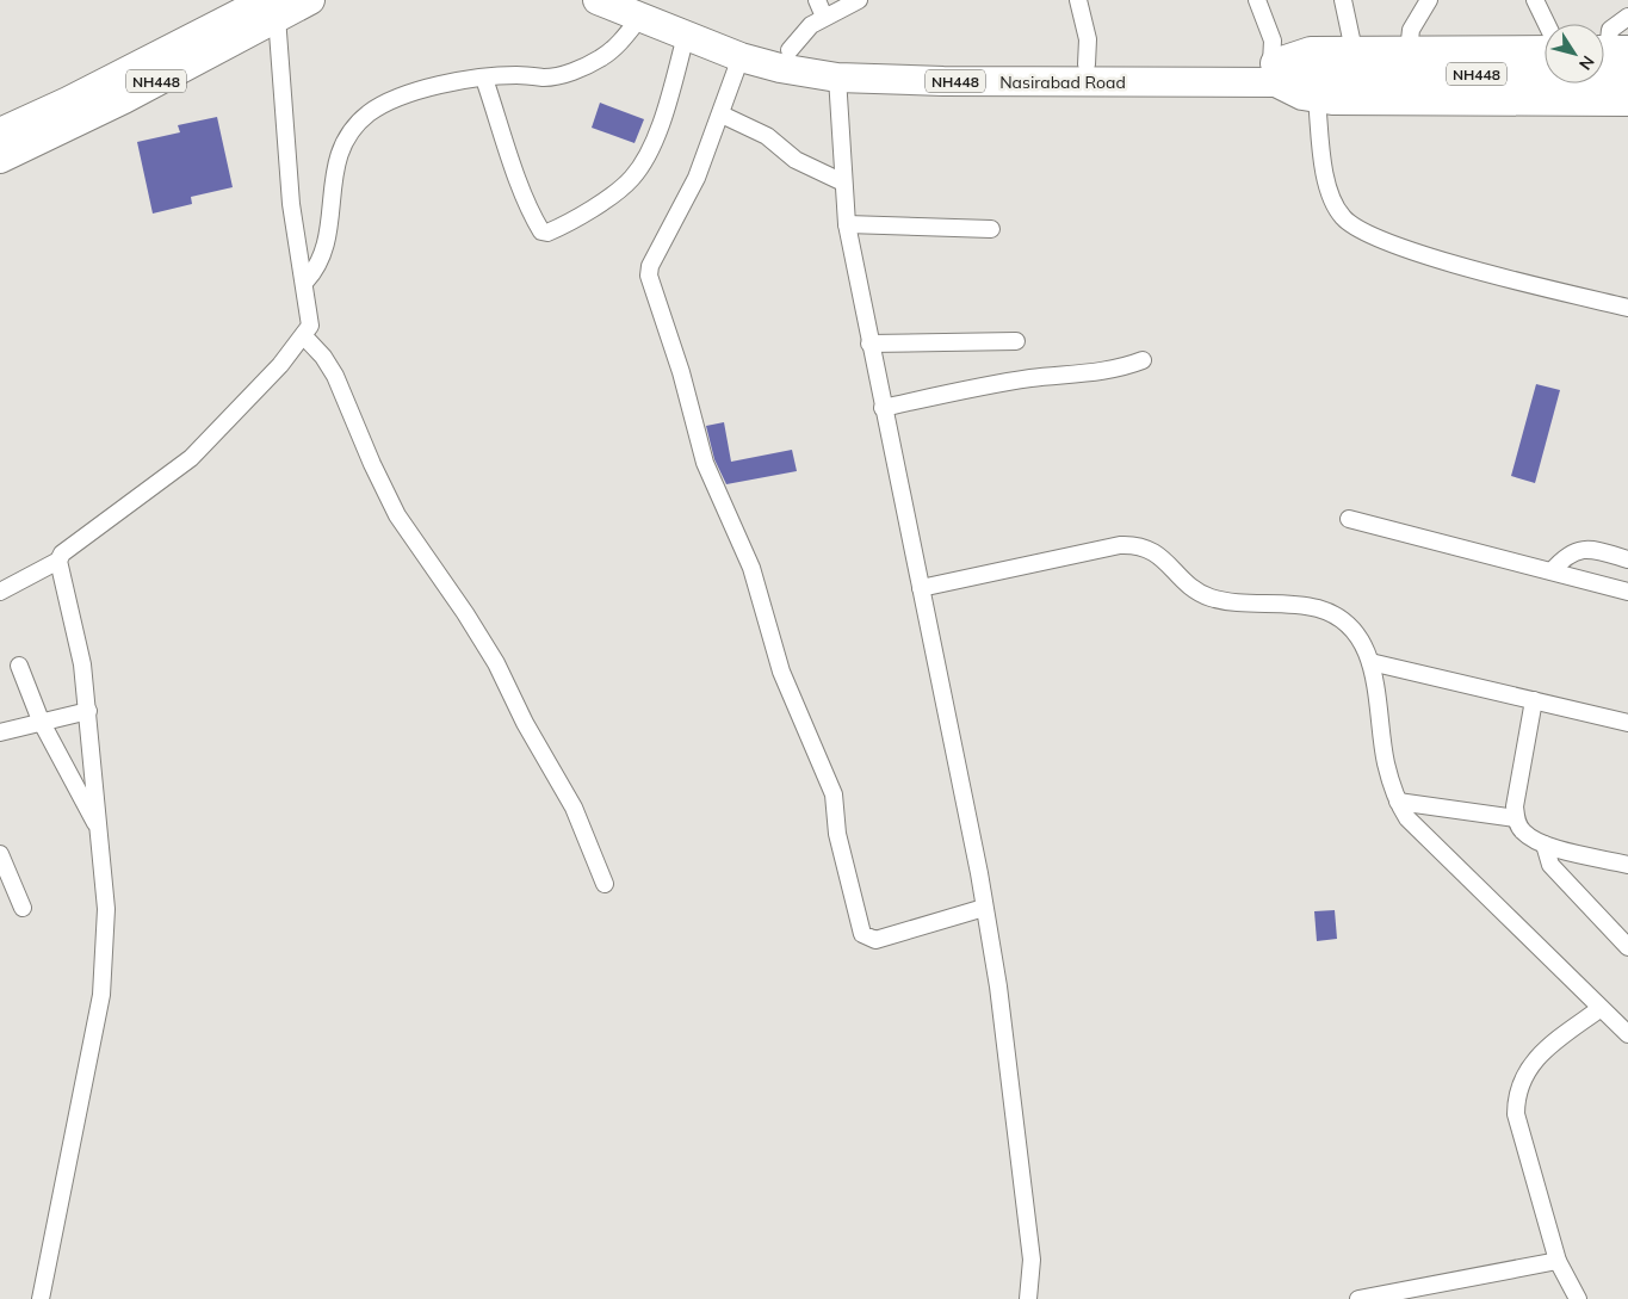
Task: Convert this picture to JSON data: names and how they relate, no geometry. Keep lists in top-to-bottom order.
{
  "streets": {
    "highway": ["NH448", "Nasirabad Road"]
  },
  "north": "bottom right"
}
